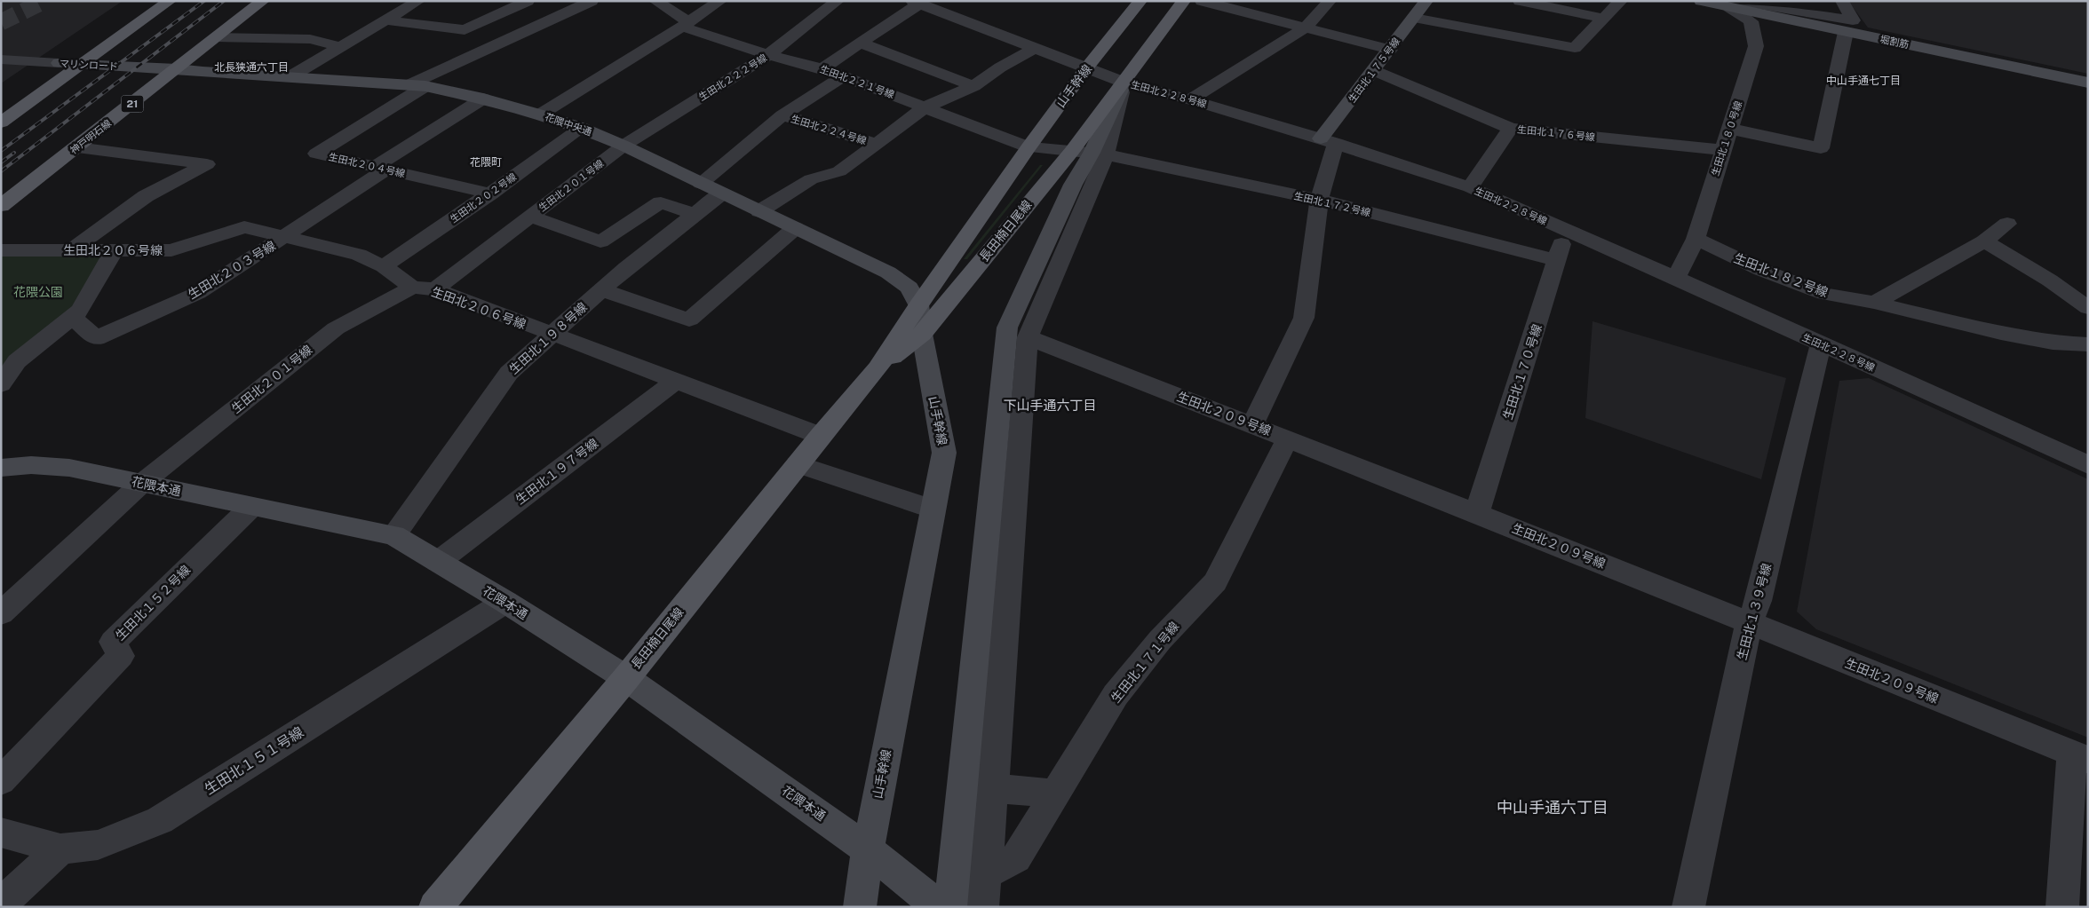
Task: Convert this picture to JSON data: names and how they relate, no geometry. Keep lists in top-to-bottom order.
{
  "streets": {
    "main road": [
      "山手幹線",
      "21",
      "神戸明石線",
      "長田楠日尾線"
    ],
    "street": [
      "堀割筋",
      "マリンロード",
      "生田北１７５号線",
      "生田北２２２号線",
      "生田北２２１号線",
      "生田北２２８号線",
      "花隈中央通",
      "生田北２２４号線",
      "生田北１７６号線",
      "生田北１８０号線",
      "生田北２０４号線",
      "生田北２０１号線",
      "生田北２０２号線",
      "生田北１７２号線",
      "生田北２０６号線",
      "生田北２０３号線",
      "生田北１８２号線",
      "生田北１９８号線",
      "生田北１７０号線",
      "生田北２０９号線",
      "生田北１９７号線",
      "花隈本通",
      "生田北１５２号線",
      "生田北１３９号線",
      "生田北１７１号線",
      "生田北１５１号線"
    ]
  },
  "crossings": [
    ["堀割筋", "生田北１８０号線"],
    ["マリンロード", "花隈中央通"],
    ["マリンロード", "神戸明石線"],
    ["生田北１７５号線", "生田北２２８号線"],
    ["生田北１７５号線", "生田北１７６号線"],
    ["生田北２２２号線", "生田北２２１号線"],
    ["生田北２２２号線", "花隈中央通"],
    ["生田北２２２号線", "生田北２０１号線"],
    ["生田北２２１号線", "山手幹線"],
    ["生田北２２１号線", "生田北２２４号線"],
    ["生田北２２１号線", "生田北１７２号線"],
    ["山手幹線", "生田北２２８号線"],
    ["山手幹線", "花隈中央通"],
    ["山手幹線", "生田北１７２号線"],
    ["山手幹線", "長田楠日尾線"],
    ["山手幹線", "花隈本通"],
    ["生田北２２８号線", "生田北２２４号線"],
    ["生田北２２８号線", "生田北１８０号線"],
    ["生田北２２８号線", "長田楠日尾線"],
    ["生田北２２８号線", "生田北１７０号線"],
    ["生田北２２８号線", "生田北１３９号線"],
    ["花隈中央通", "神戸明石線"],
    ["花隈中央通", "生田北２０４号線"],
    ["花隈中央通", "生田北２０１号線"],
    ["花隈中央通", "生田北２０２号線"],
    ["花隈中央通", "長田楠日尾線"],
    ["花隈中央通", "生田北２０３号線"],
    ["花隈中央通", "生田北１９８号線"],
    ["生田北１７６号線", "生田北１８０号線"],
    ["生田北１８０号線", "生田北１８２号線"],
    ["生田北２０４号線", "生田北２０２号線"],
    ["生田北２０４号線", "生田北２０３号線"],
    ["生田北２０１号線", "生田北２０６号線"],
    ["生田北２０１号線", "花隈本通"],
    ["生田北２０２号線", "生田北２０６号線"],
    ["生田北１７２号線", "長田楠日尾線"],
    ["生田北１７２号線", "生田北１７０号線"],
    ["長田楠日尾線", "生田北２０６号線"],
    ["長田楠日尾線", "花隈本通"],
    ["生田北２０６号線", "生田北２０３号線"],
    ["生田北２０６号線", "生田北１９８号線"],
    ["生田北２０６号線", "生田北１９７号線"],
    ["生田北１９８号線", "花隈本通"],
    ["生田北１７０号線", "生田北２０９号線"],
    ["生田北２０９号線", "生田北１３９号線"],
    ["生田北２０９号線", "生田北１７１号線"],
    ["生田北１９７号線", "花隈本通"],
    ["花隈本通", "生田北１５２号線"],
    ["花隈本通", "生田北１５１号線"]
  ],
  "districts": [
    "北長狭通六丁目",
    "中山手通七丁目",
    "花隈町",
    "下山手通六丁目",
    "中山手通六丁目"
  ],
  "parks": ["花隈公園"]
}
